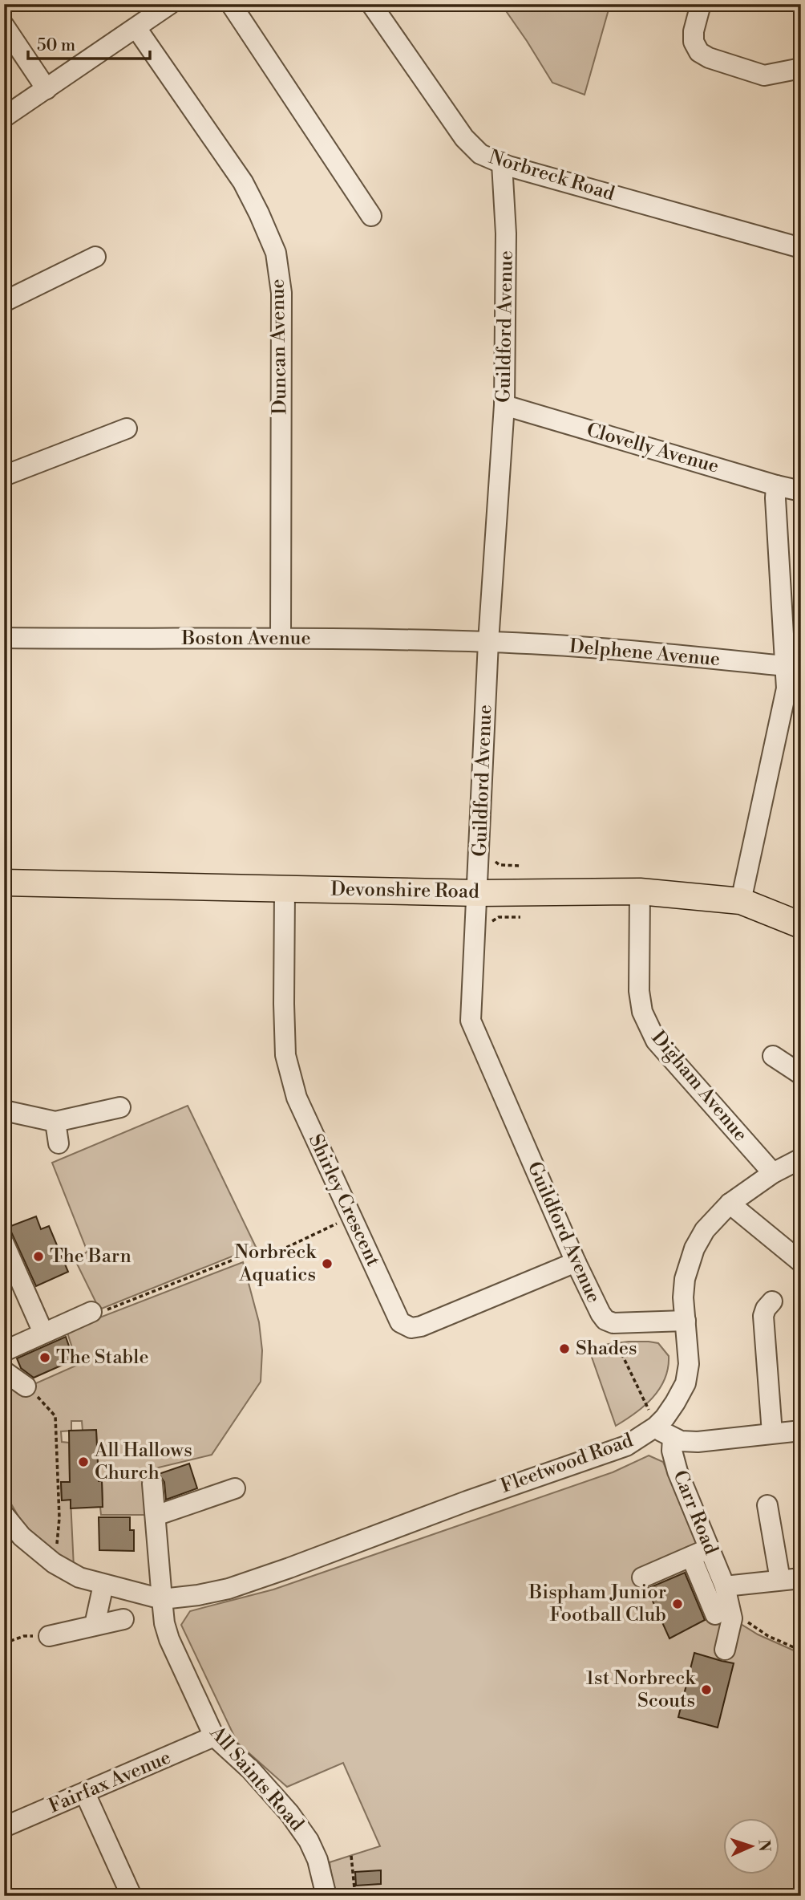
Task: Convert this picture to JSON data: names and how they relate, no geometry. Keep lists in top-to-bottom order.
{
  "streets": {
    "main road": ["Devonshire Road"],
    "street": [
      "Norbreck Road",
      "Guildford Avenue",
      "Duncan Avenue",
      "Clovelly Avenue",
      "Boston Avenue",
      "Delphene Avenue",
      "Digham Avenue",
      "Shirley Crescent",
      "Fleetwood Road",
      "Carr Road",
      "All Saints Road",
      "Fairfax Avenue"
    ]
  },
  "crossings": [
    ["Norbreck Road", "Guildford Avenue"],
    ["Guildford Avenue", "Clovelly Avenue"],
    ["Guildford Avenue", "Boston Avenue"],
    ["Guildford Avenue", "Delphene Avenue"],
    ["Guildford Avenue", "Devonshire Road"],
    ["Guildford Avenue", "Shirley Crescent"],
    ["Guildford Avenue", "Fleetwood Road"],
    ["Duncan Avenue", "Boston Avenue"],
    ["Boston Avenue", "Delphene Avenue"],
    ["Devonshire Road", "Digham Avenue"],
    ["Devonshire Road", "Shirley Crescent"],
    ["Digham Avenue", "Fleetwood Road"],
    ["Fleetwood Road", "All Saints Road"],
    ["All Saints Road", "Fairfax Avenue"]
  ],
  "places": [
    "The Barn",
    "Norbreck Aquatics",
    "Shades",
    "The Stable",
    "All Hallows Church",
    "Bispham Junior Football Club",
    "1st Norbreck Scouts"
  ],
  "scale_bar": "50 m",
  "north": "right"
}
